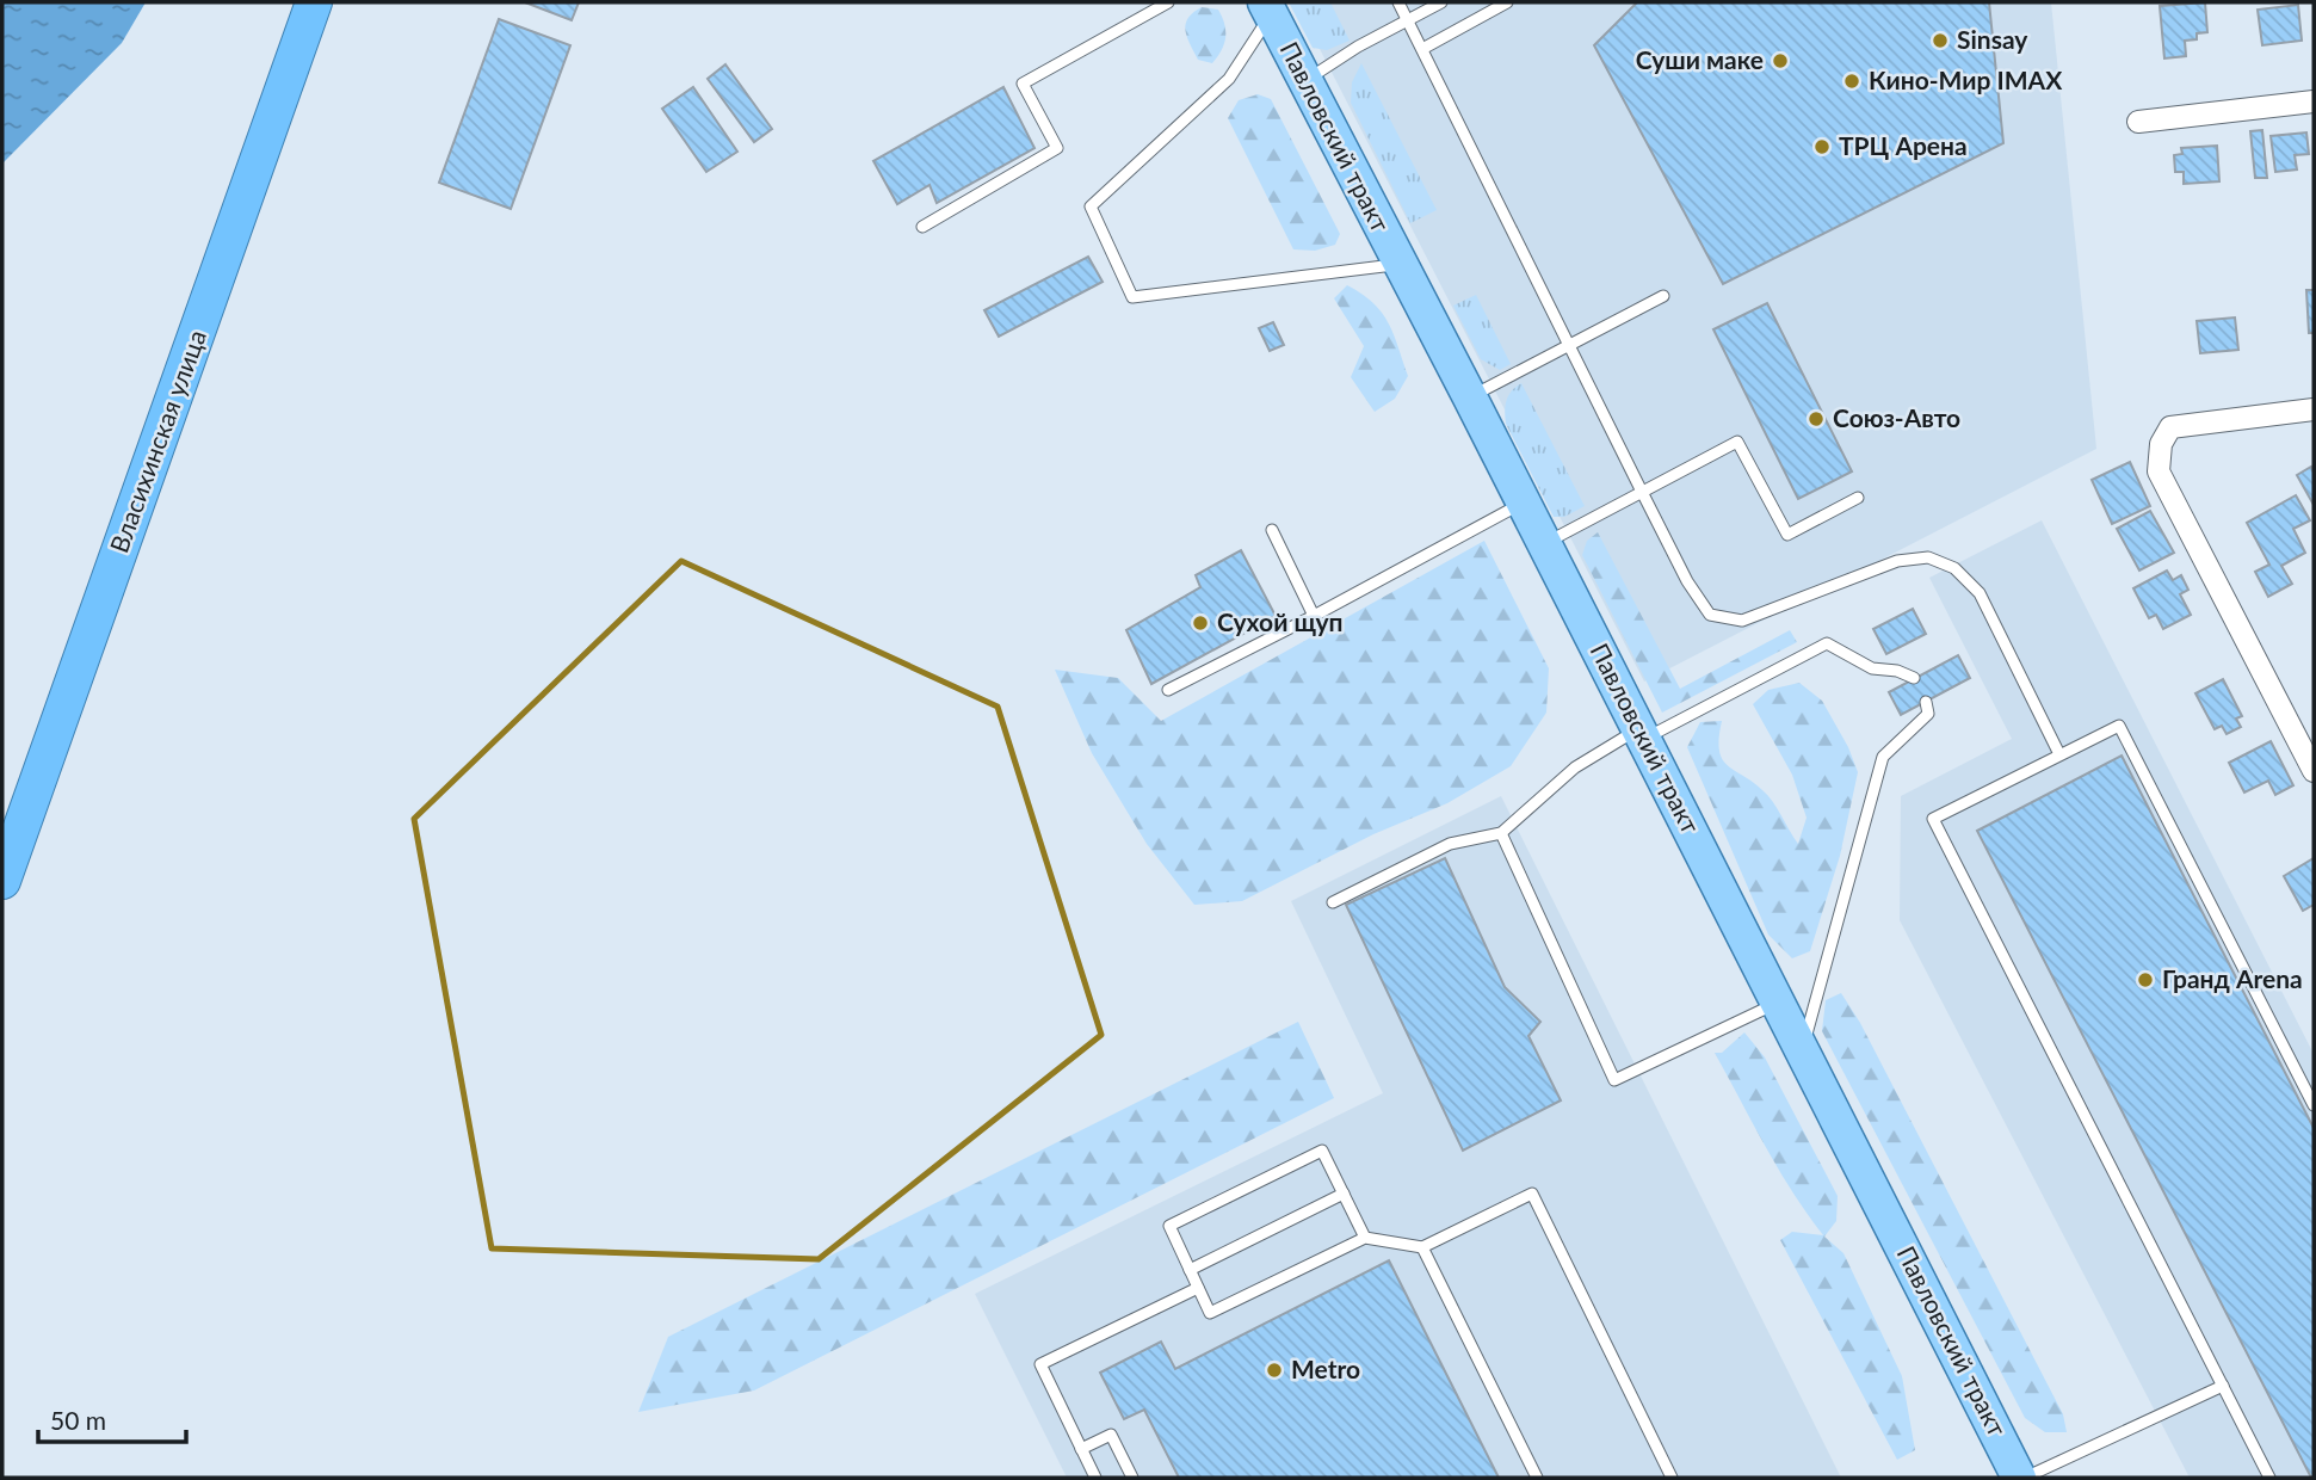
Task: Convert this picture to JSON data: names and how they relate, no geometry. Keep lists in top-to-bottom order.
{
  "streets": {
    "highway": ["Власихинская улица"],
    "main road": ["Павловский тракт"]
  },
  "places": [
    "Sinsay",
    "Суши маке",
    "Кино-Мир IMAX",
    "ТРЦ Арена",
    "Союз-Авто",
    "Сухой щуп",
    "Гранд Arena",
    "Metro"
  ],
  "scale_bar": "50 m"
}
